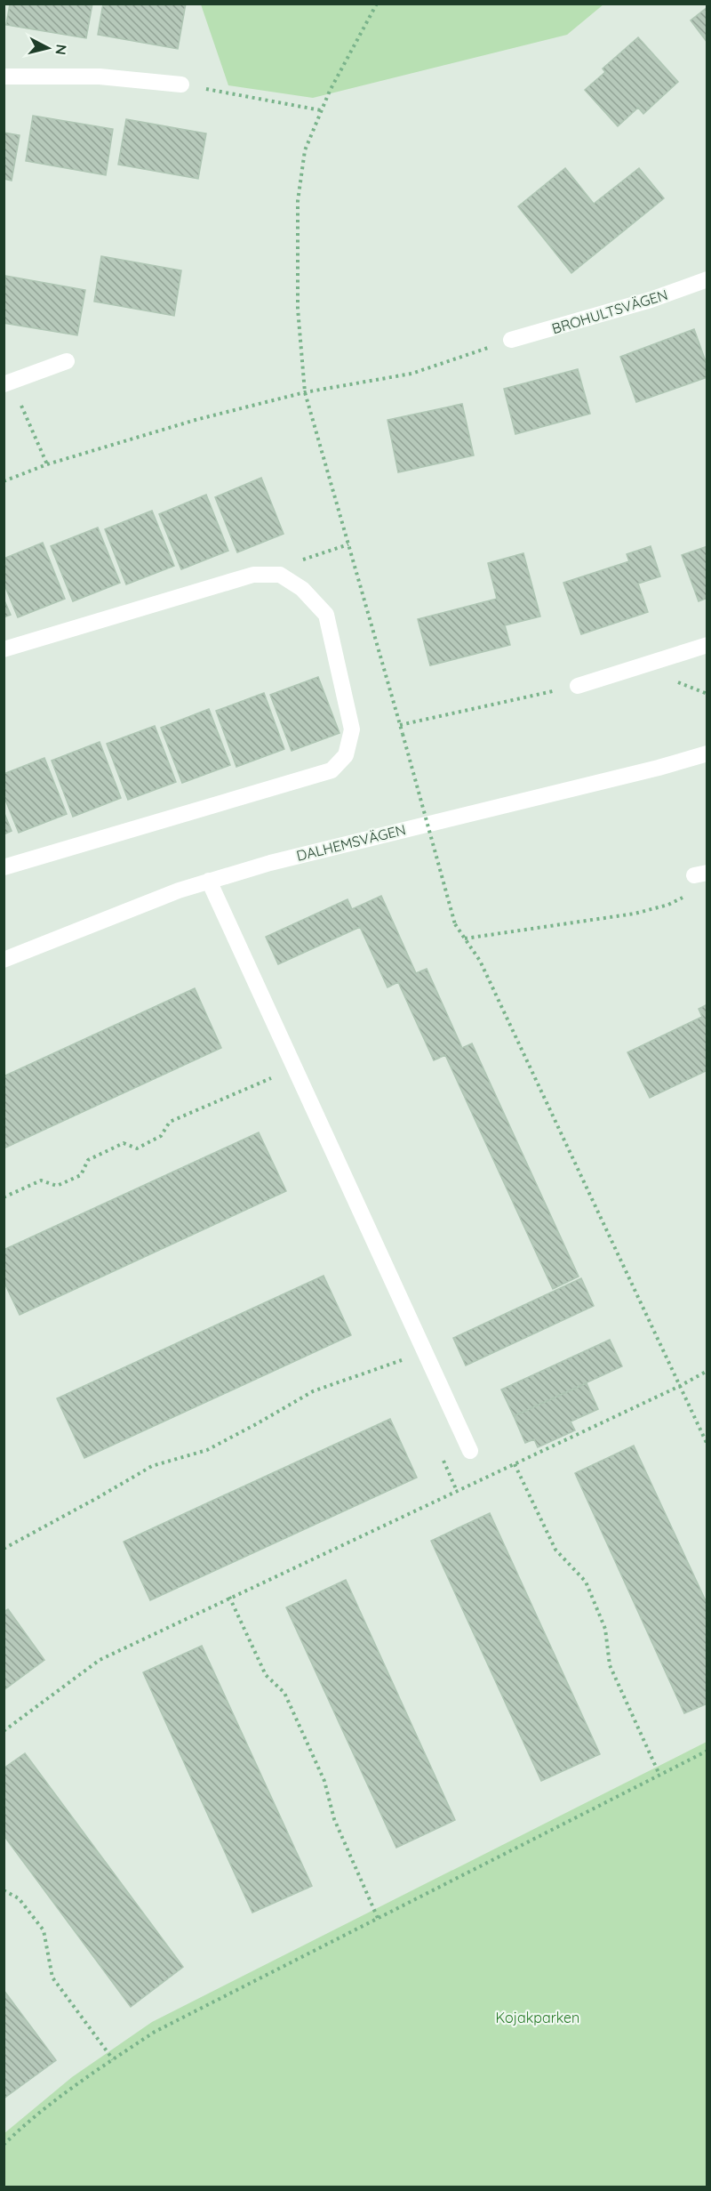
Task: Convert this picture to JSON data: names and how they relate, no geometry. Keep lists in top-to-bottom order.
{
  "streets": {
    "street": ["BROHULTSVÄGEN", "DALHEMSVÄGEN"]
  },
  "parks": ["Kojakparken"],
  "north": "right"
}
